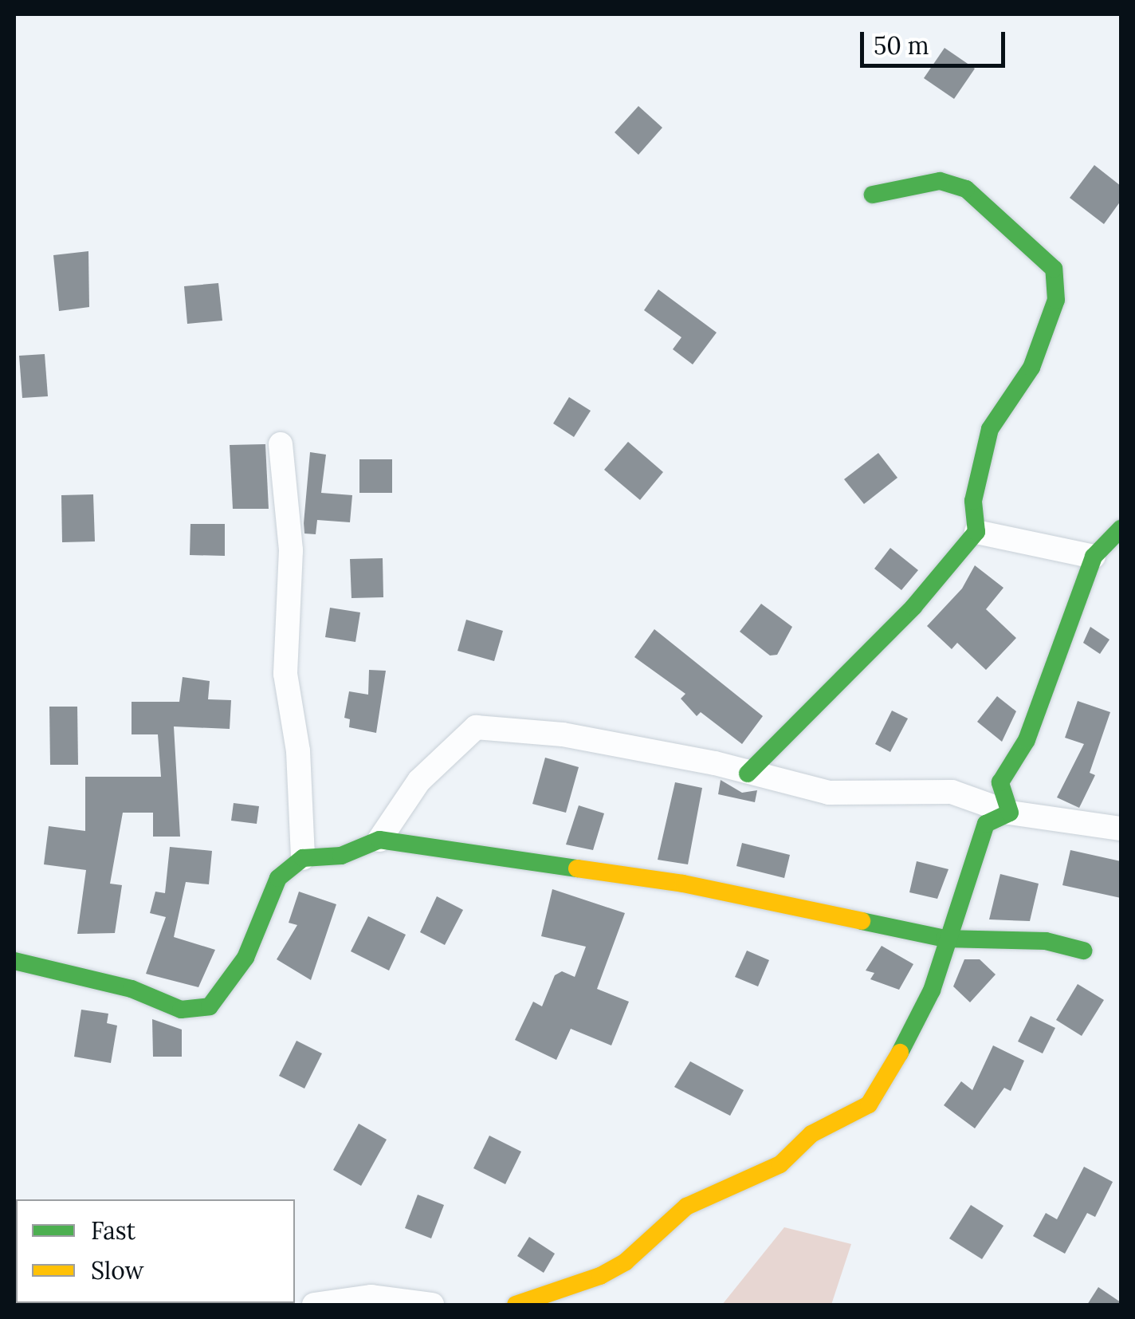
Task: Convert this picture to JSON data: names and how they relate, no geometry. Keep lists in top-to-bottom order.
{
  "legend": ["Fast", "Slow"],
  "scale_bar": "50 m"
}
